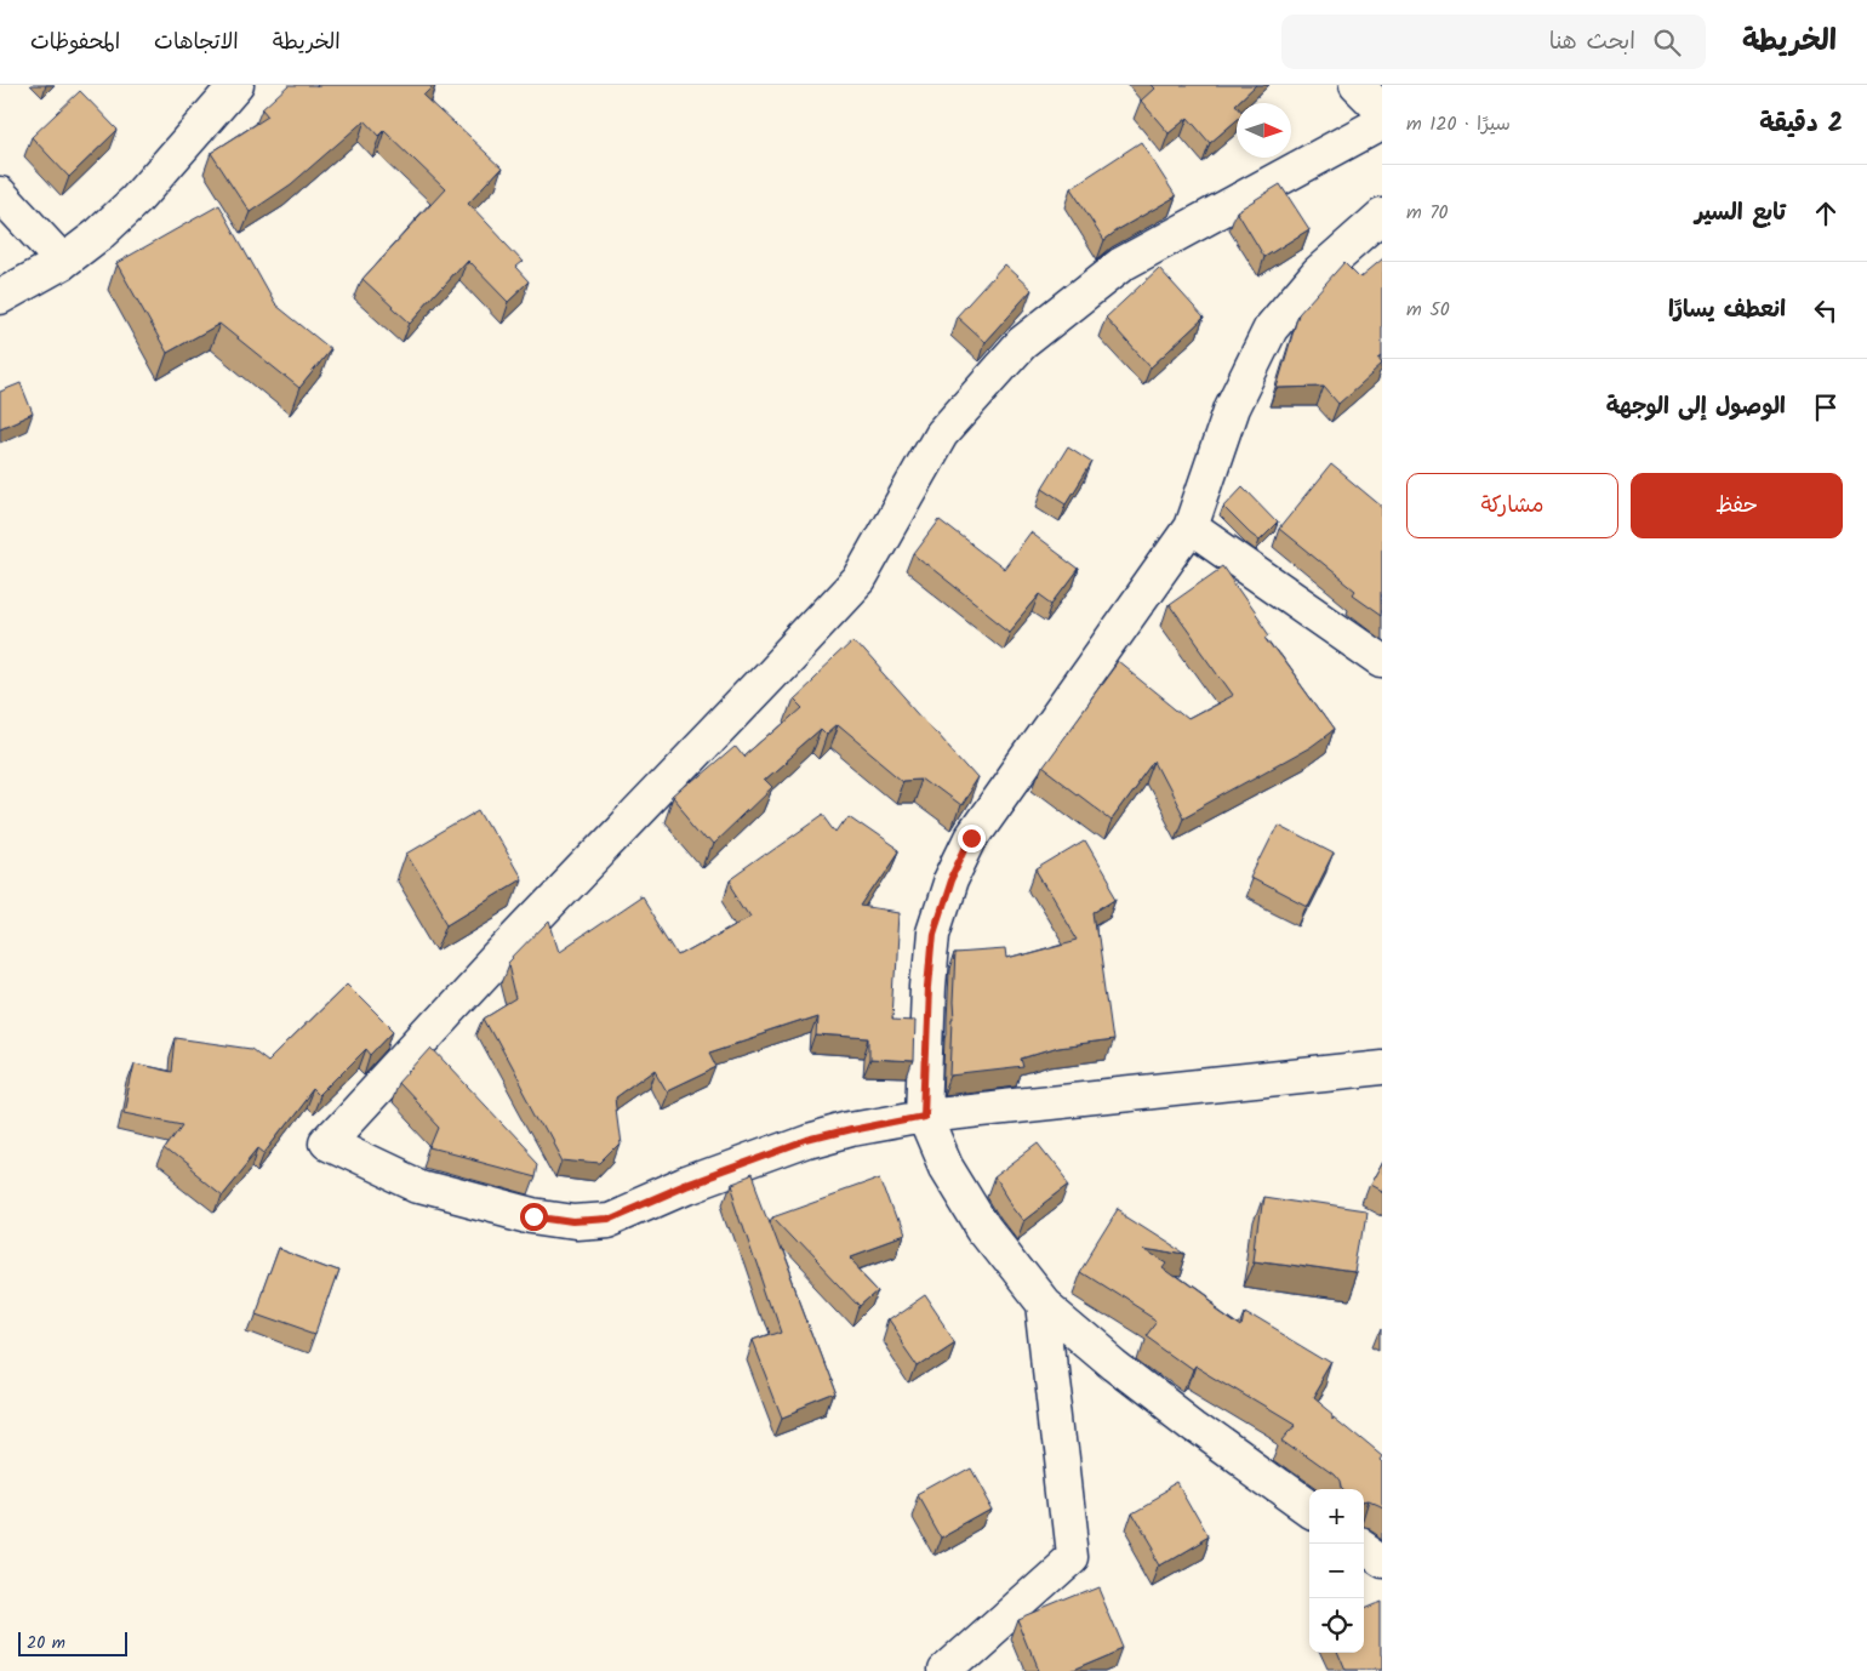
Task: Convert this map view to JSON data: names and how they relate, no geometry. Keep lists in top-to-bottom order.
{
  "scale_bar": "20 m",
  "north": "right",
  "page": {
    "header": "الخريطة",
    "search": "ابحث هنا",
    "nav": ["الخريطة", "الاتجاهات", "المحفوظات"],
    "heading": ["2 دقيقة", "سيرًا · 120 m"],
    "list": [
      ["تابع السير", "70 m"],
      ["انعطف يسارًا", "50 m"],
      "الوصول إلى الوجهة"
    ],
    "buttons": ["حفظ", "مشاركة"],
    "map_buttons": ["+", "−"],
    "scale": "20 m"
  }
}
